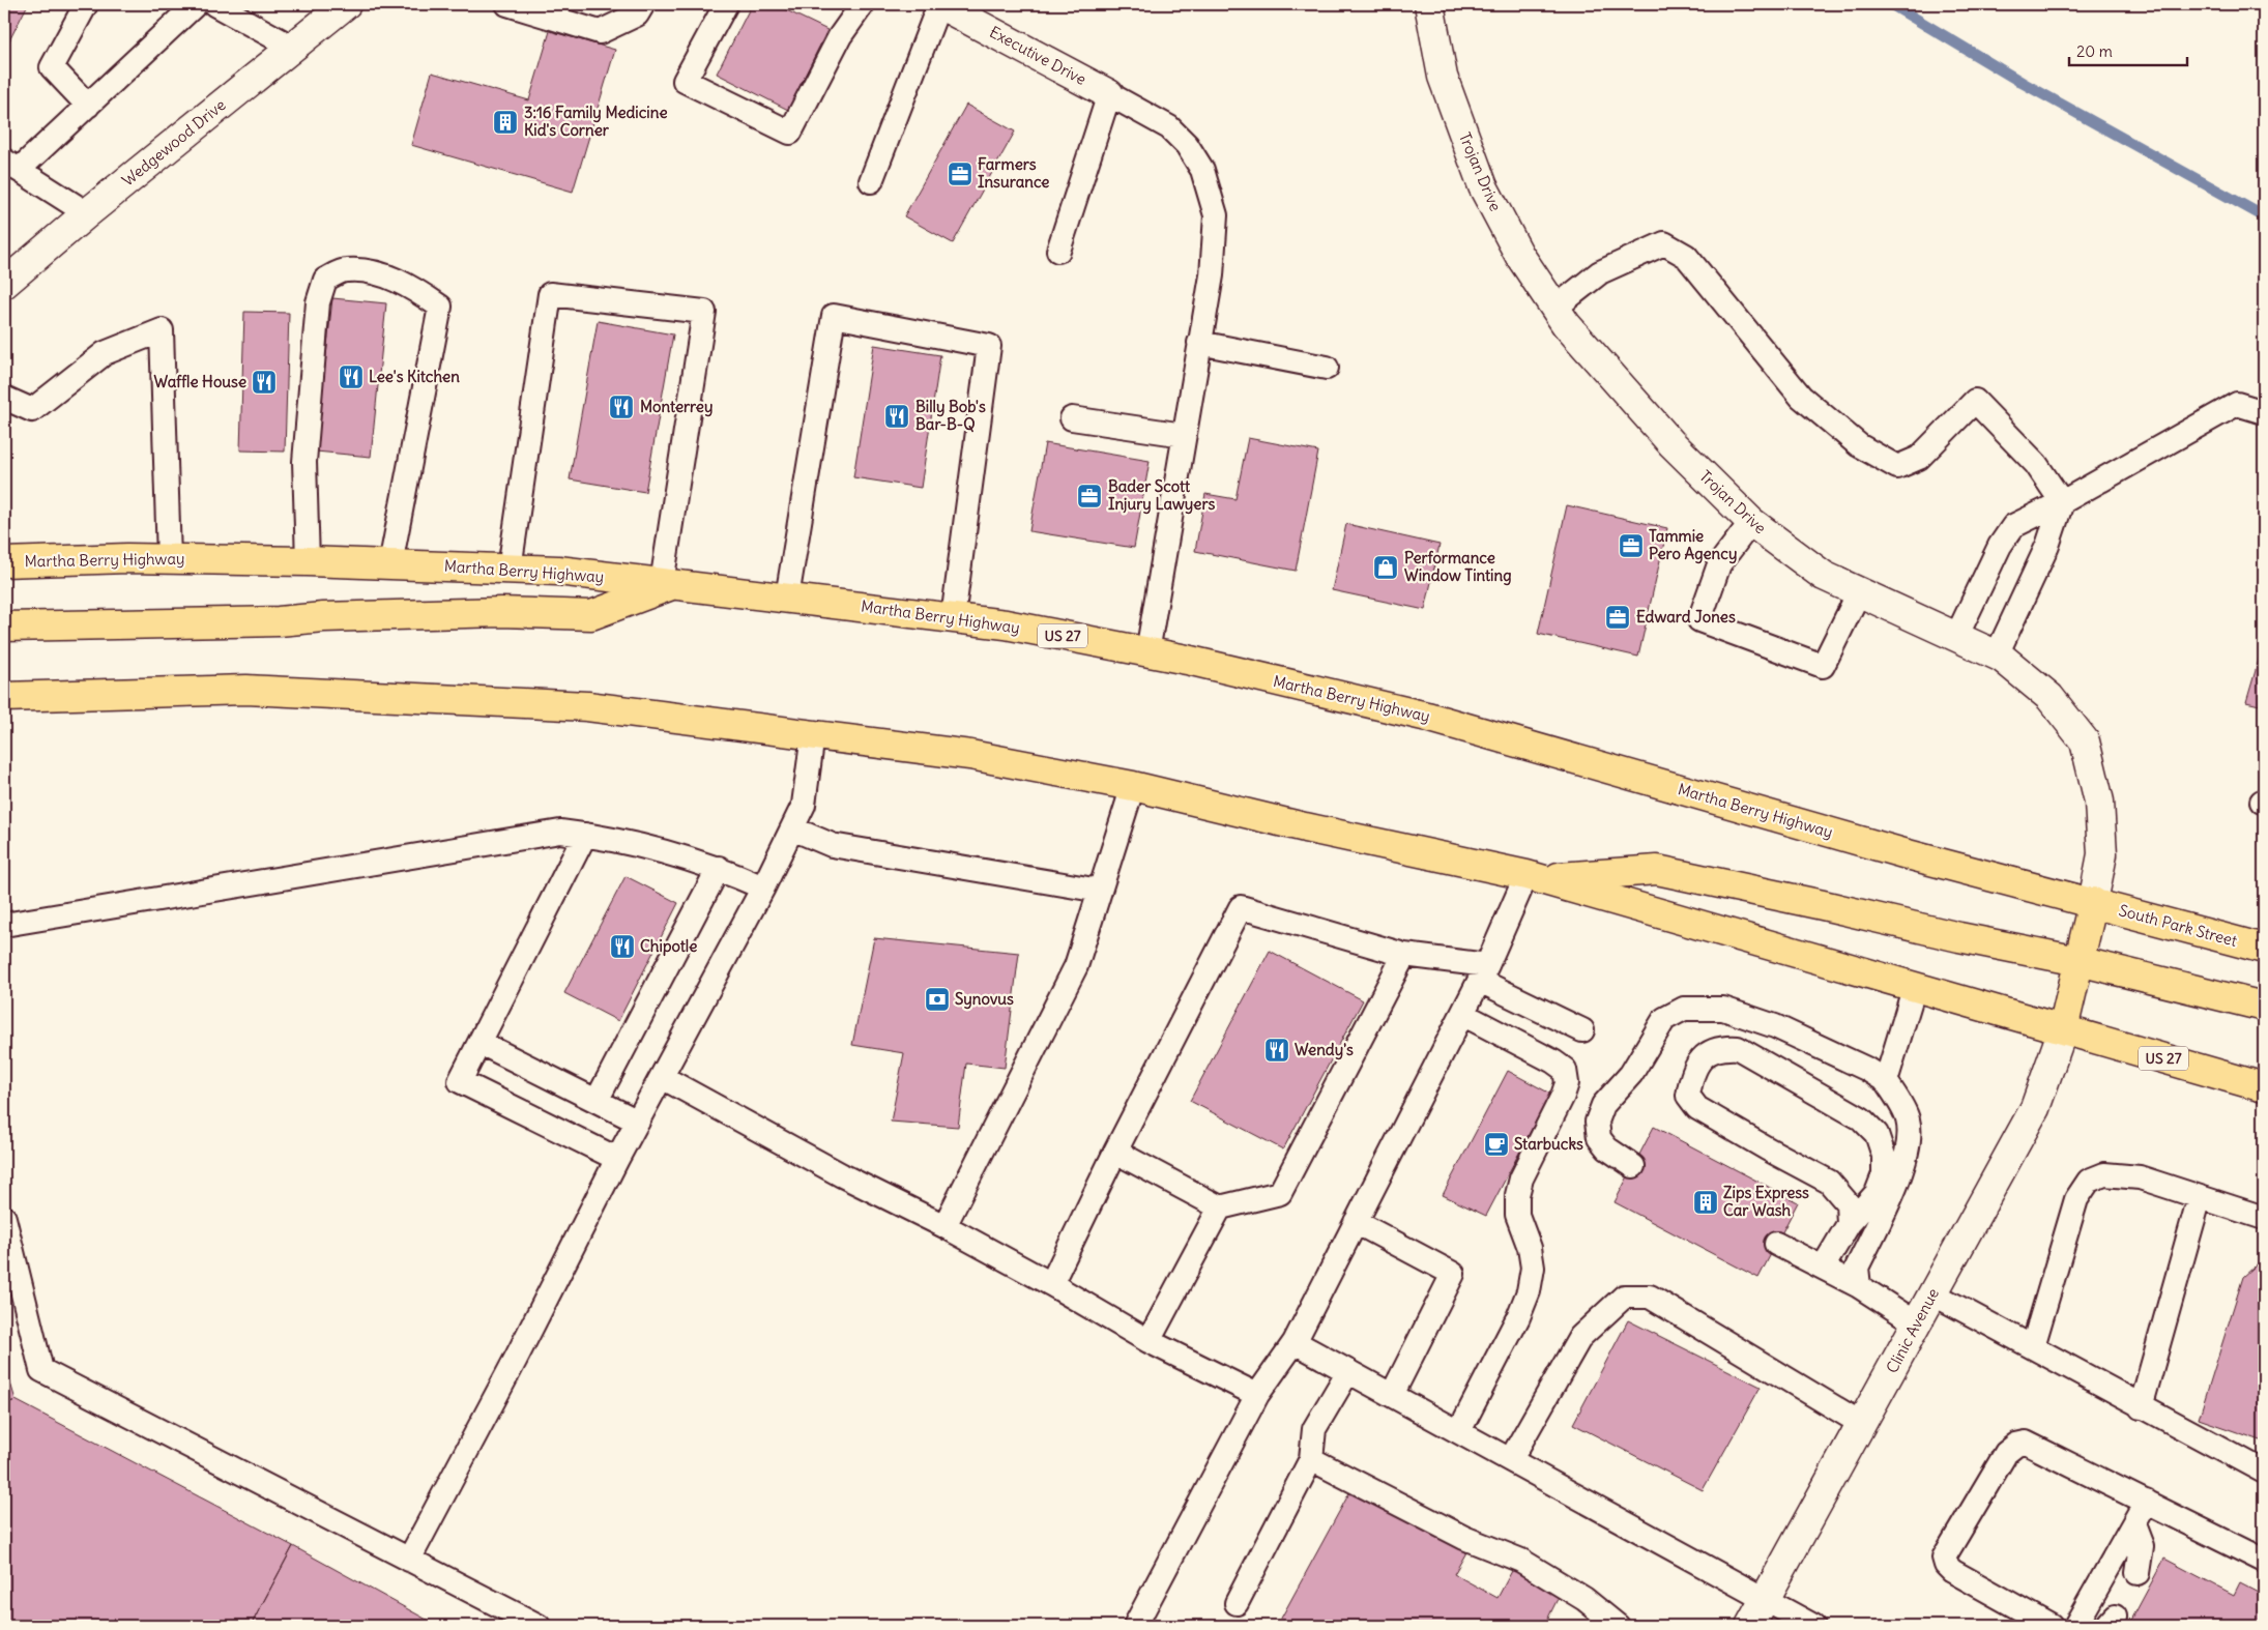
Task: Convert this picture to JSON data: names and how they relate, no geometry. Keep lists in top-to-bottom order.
{
  "streets": {
    "main road": ["Martha Berry Highway", "US 27", "South Park Street"],
    "street": [
      "Executive Drive",
      "Wedgewood Drive",
      "Trojan Drive",
      "Clinic Avenue"
    ]
  },
  "crossings": [
    ["Trojan Drive", "Martha Berry Highway"],
    ["Trojan Drive", "South Park Street"],
    ["Martha Berry Highway", "South Park Street"],
    ["US 27", "Clinic Avenue"]
  ],
  "places": {
    "building": ["3:16 Family Medicine Kid's Corner", "Zips Express Car Wash"],
    "office": [
      "Farmers Insurance",
      "Bader Scott Injury Lawyers",
      "Tammie Pero Agency",
      "Edward Jones"
    ],
    "restaurant": [
      "Lee's Kitchen",
      "Waffle House",
      "Monterrey",
      "Billy Bob's Bar-B-Q",
      "Chipotle",
      "Wendy's"
    ],
    "shop": ["Performance Window Tinting"],
    "bank": ["Synovus"],
    "cafe": ["Starbucks"]
  },
  "scale_bar": "20 m"
}
